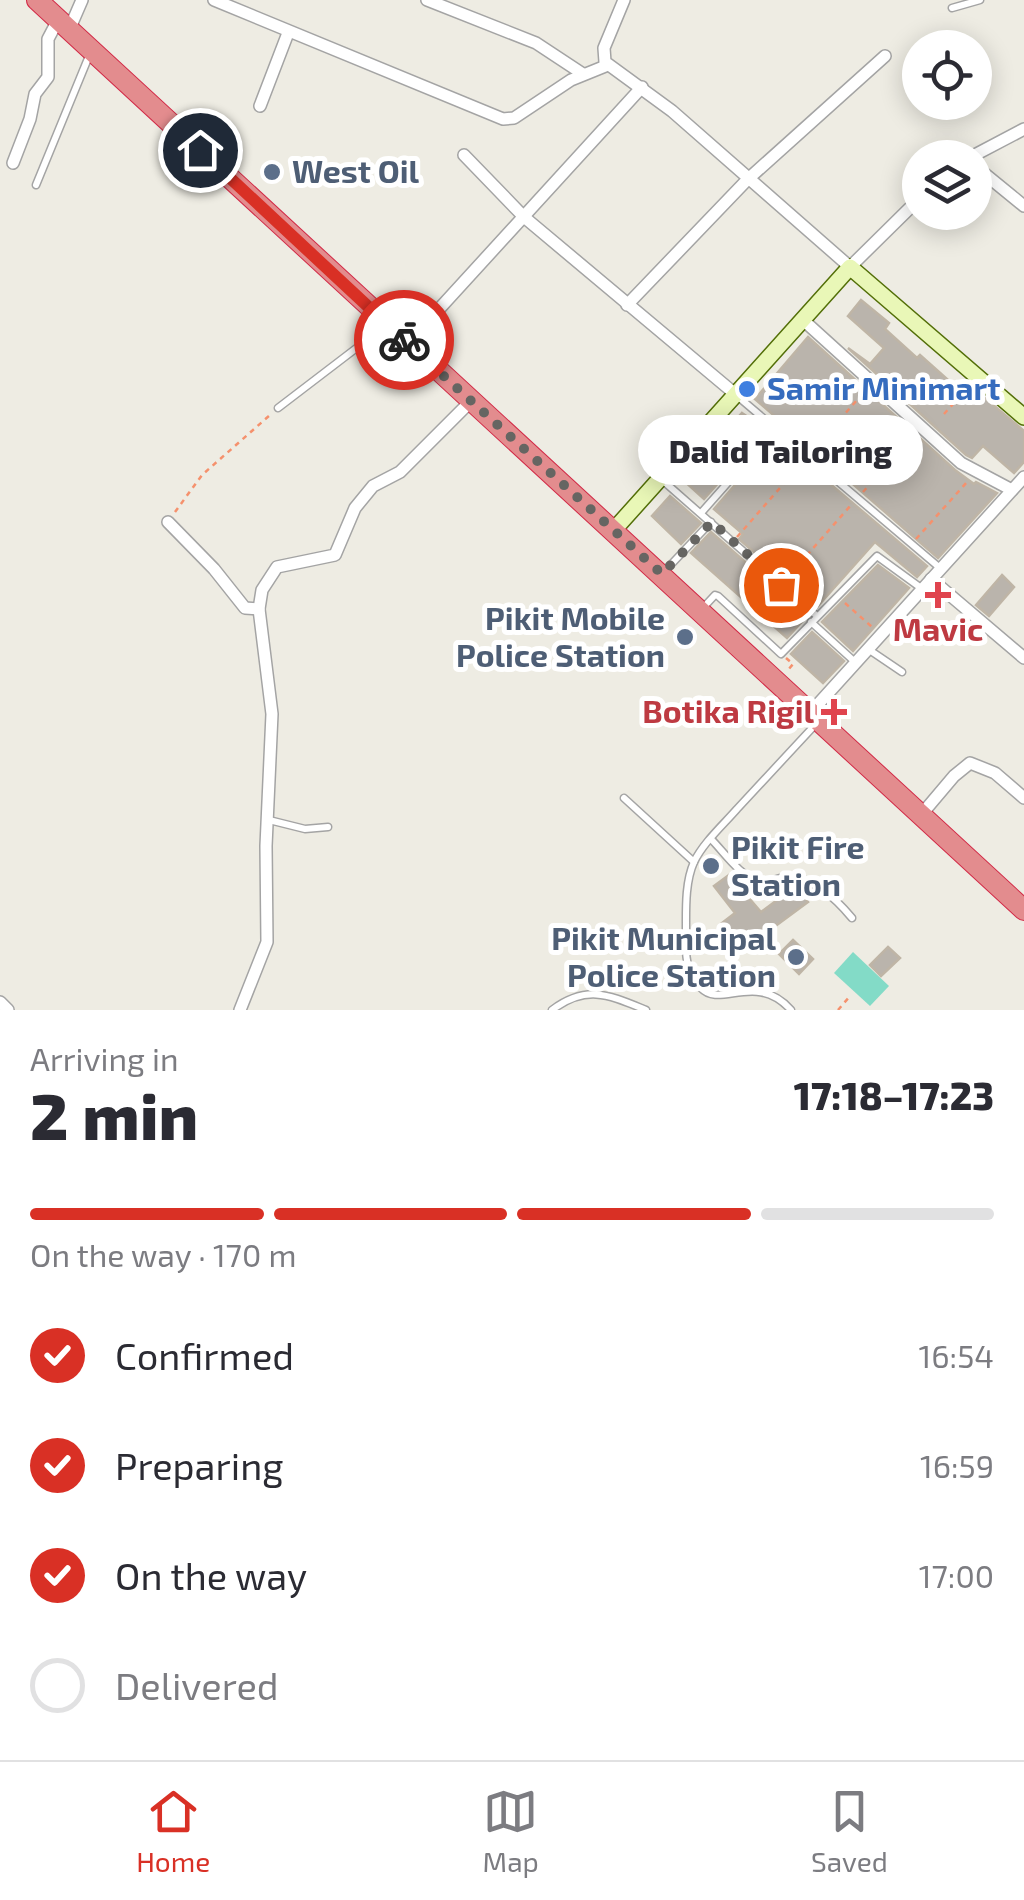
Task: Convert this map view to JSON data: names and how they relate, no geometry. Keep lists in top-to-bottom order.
{
  "places": {
    "other": [
      "West Oil",
      "Samir Minimart",
      "Dalid Tailoring",
      "Pikit Mobile Police Station",
      "Pikit Fire Station",
      "Pikit Municipal Police Station"
    ],
    "health": ["Mavic", "Botika Rigil"]
  },
  "page": {
    "bubble": "Dalid Tailoring",
    "heading": ["2 min", "Arriving in", "17:18–17:23"],
    "bar": "On the way · 170 m",
    "list": [
      ["Confirmed", "16:54"],
      ["Preparing", "16:59"],
      ["On the way", "17:00"],
      "Delivered"
    ],
    "tabs": ["Home", "Map", "Saved"]
  }
}
